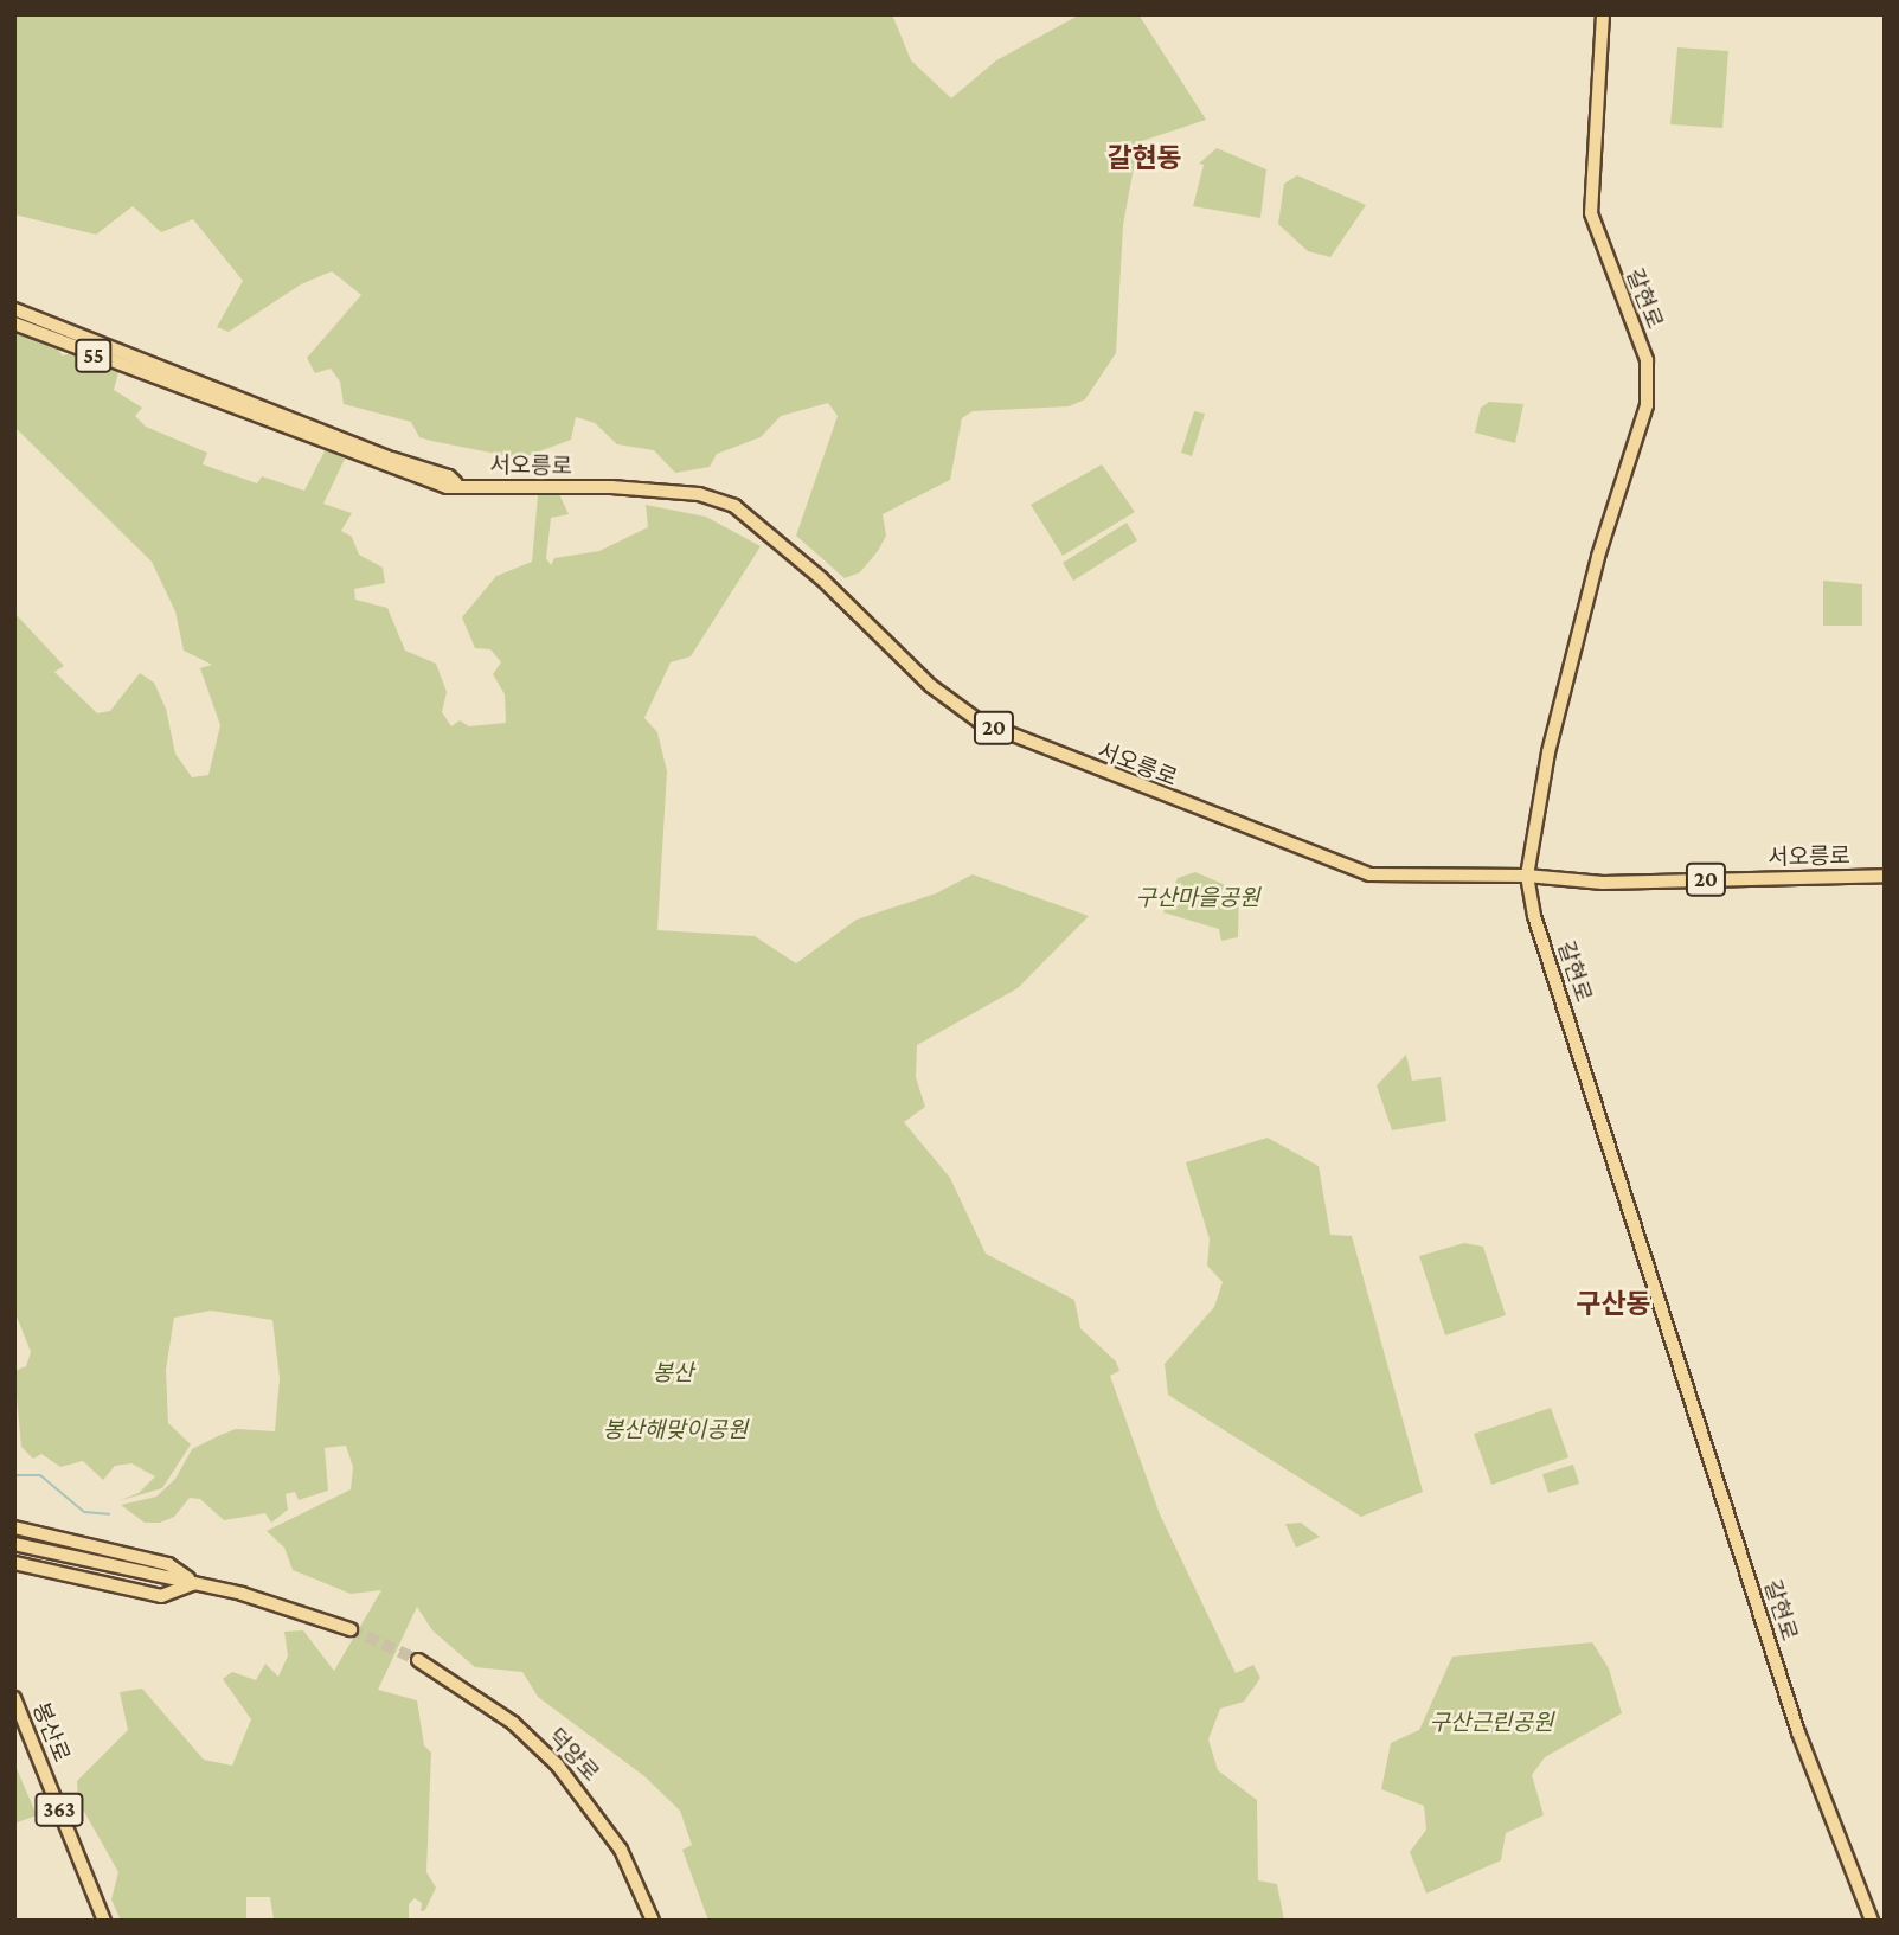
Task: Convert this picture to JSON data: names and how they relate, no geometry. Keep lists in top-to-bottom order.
{
  "streets": {
    "main road": [
      "갈현로",
      "55",
      "서오릉로",
      "20",
      "봉산로",
      "덕양로",
      "363"
    ]
  },
  "crossings": [
    ["갈현로", "서오릉로"]
  ],
  "districts": ["갈현동", "구산동"],
  "parks": [
    "구산마을공원",
    "봉산",
    "봉산해맞이공원",
    "구산근린공원"
  ]
}
